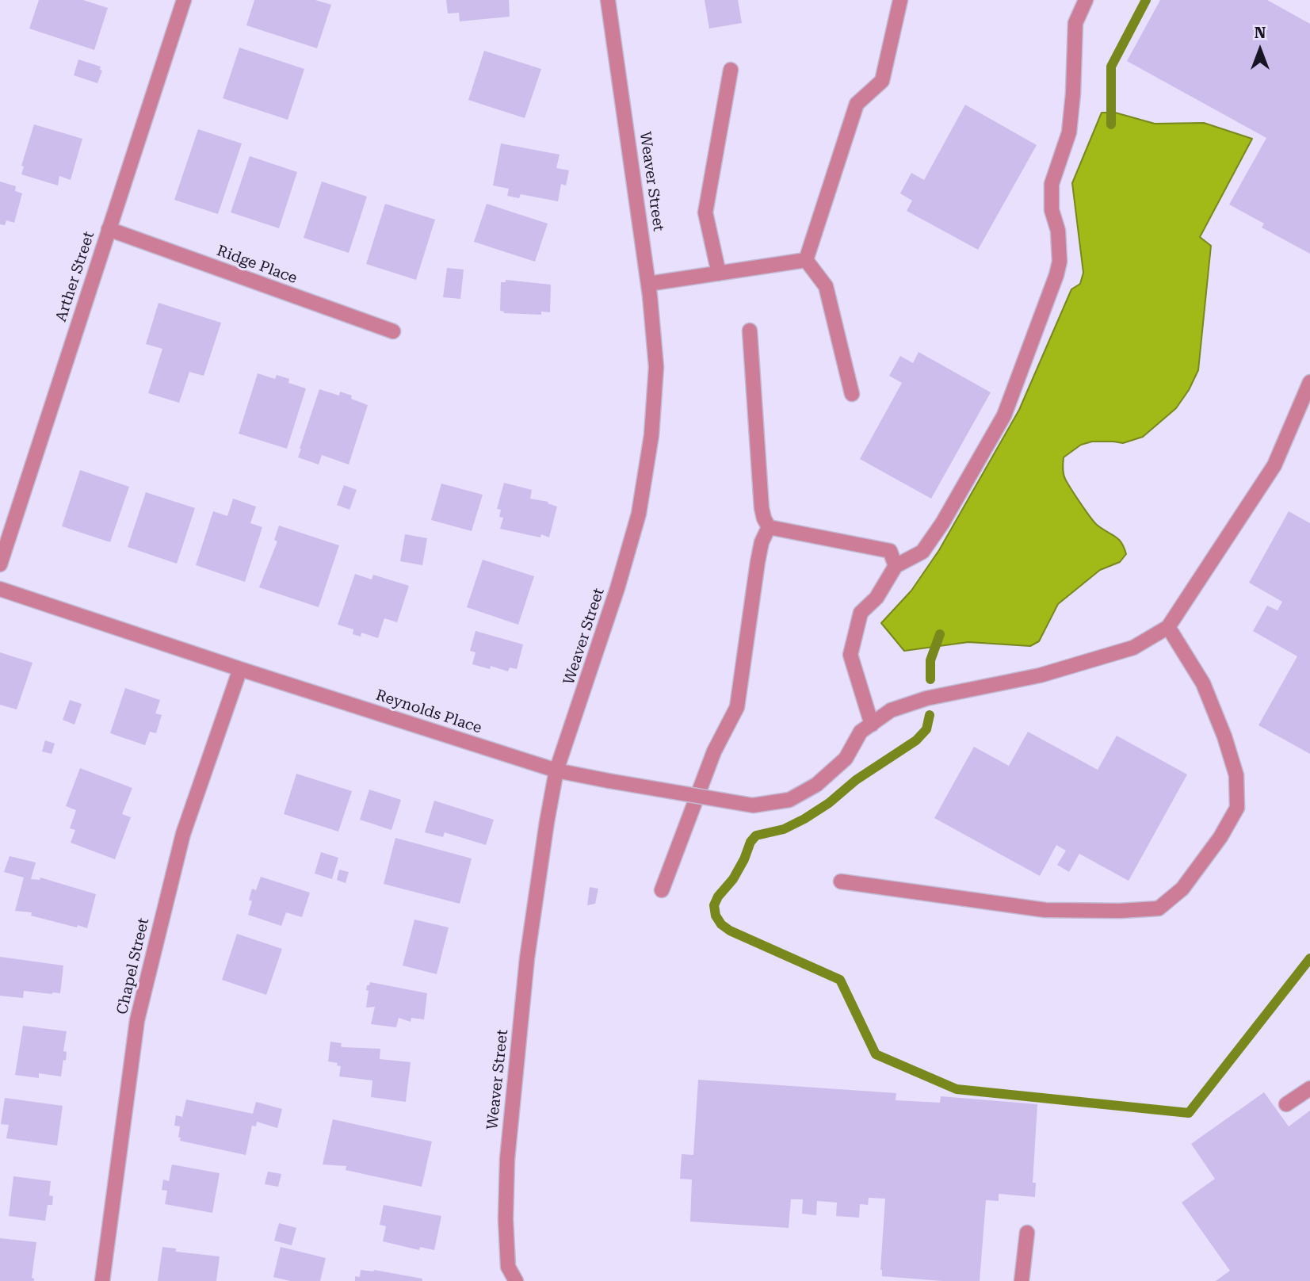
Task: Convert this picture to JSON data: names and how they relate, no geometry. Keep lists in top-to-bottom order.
{
  "streets": {
    "street": [
      "Weaver Street",
      "Ridge Place",
      "Arther Street",
      "Reynolds Place",
      "Chapel Street"
    ]
  },
  "crossings": [
    ["Weaver Street", "Reynolds Place"],
    ["Ridge Place", "Arther Street"],
    ["Reynolds Place", "Chapel Street"]
  ],
  "north": "top"
}
